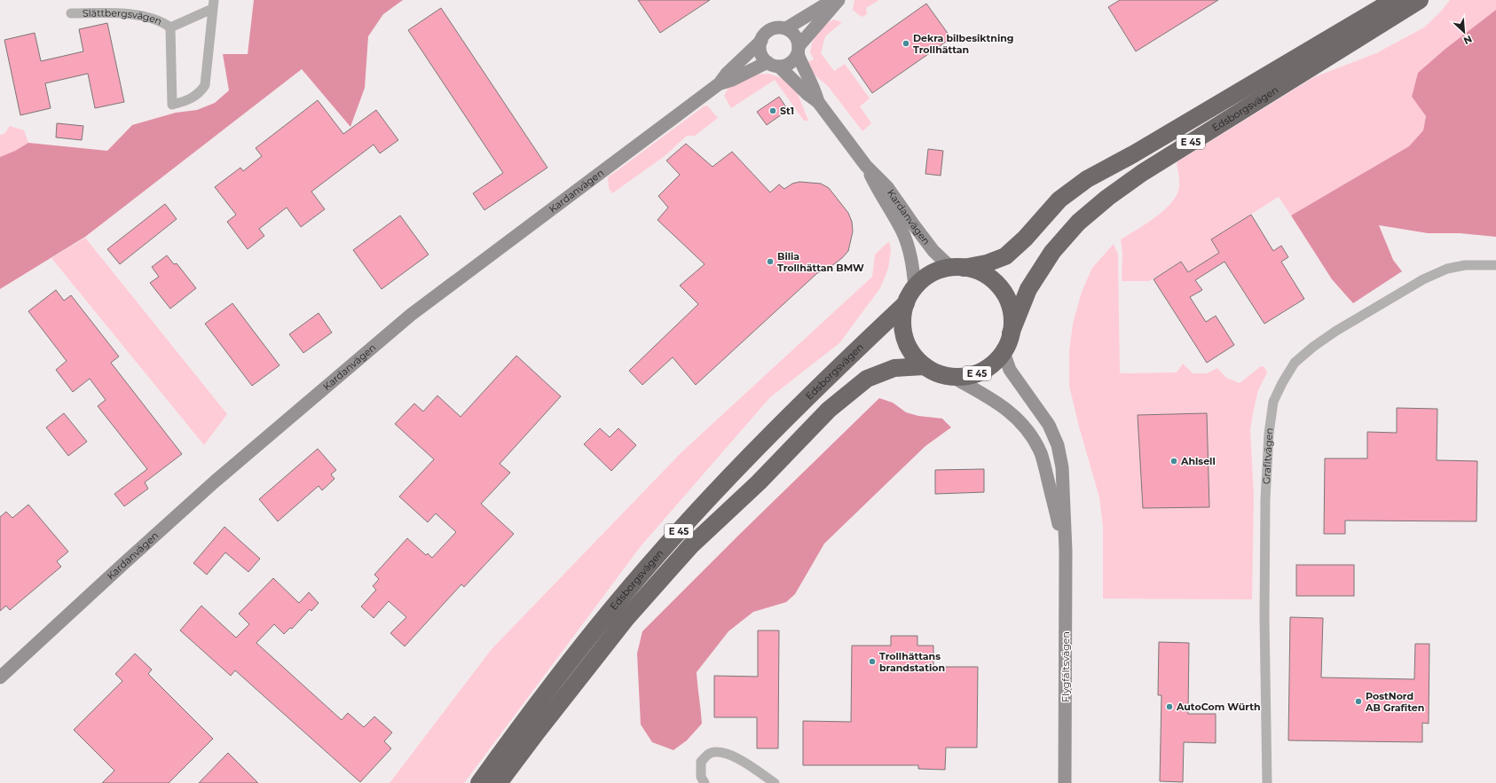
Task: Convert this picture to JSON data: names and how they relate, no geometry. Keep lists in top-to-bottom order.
{
  "streets": {
    "highway": ["Edsborgsvägen", "E 45"],
    "street": [
      "Slättbergsvägen",
      "Kardanvägen",
      "Grafitvägen",
      "Flygfältsvägen"
    ]
  },
  "crossings": [
    ["Edsborgsvägen", "E 45"],
    ["Edsborgsvägen", "Kardanvägen"],
    ["Edsborgsvägen", "Flygfältsvägen"],
    ["E 45", "Kardanvägen"],
    ["E 45", "Flygfältsvägen"],
    ["Kardanvägen", "Flygfältsvägen"]
  ],
  "places": [
    "Dekra bilbesiktning Trollhättan",
    "St1",
    "Bilia Trollhättan BMW",
    "Ahlsell",
    "Trollhättans brandstation",
    "PostNord AB Grafiten",
    "AutoCom Würth"
  ],
  "north": "bottom right"
}
